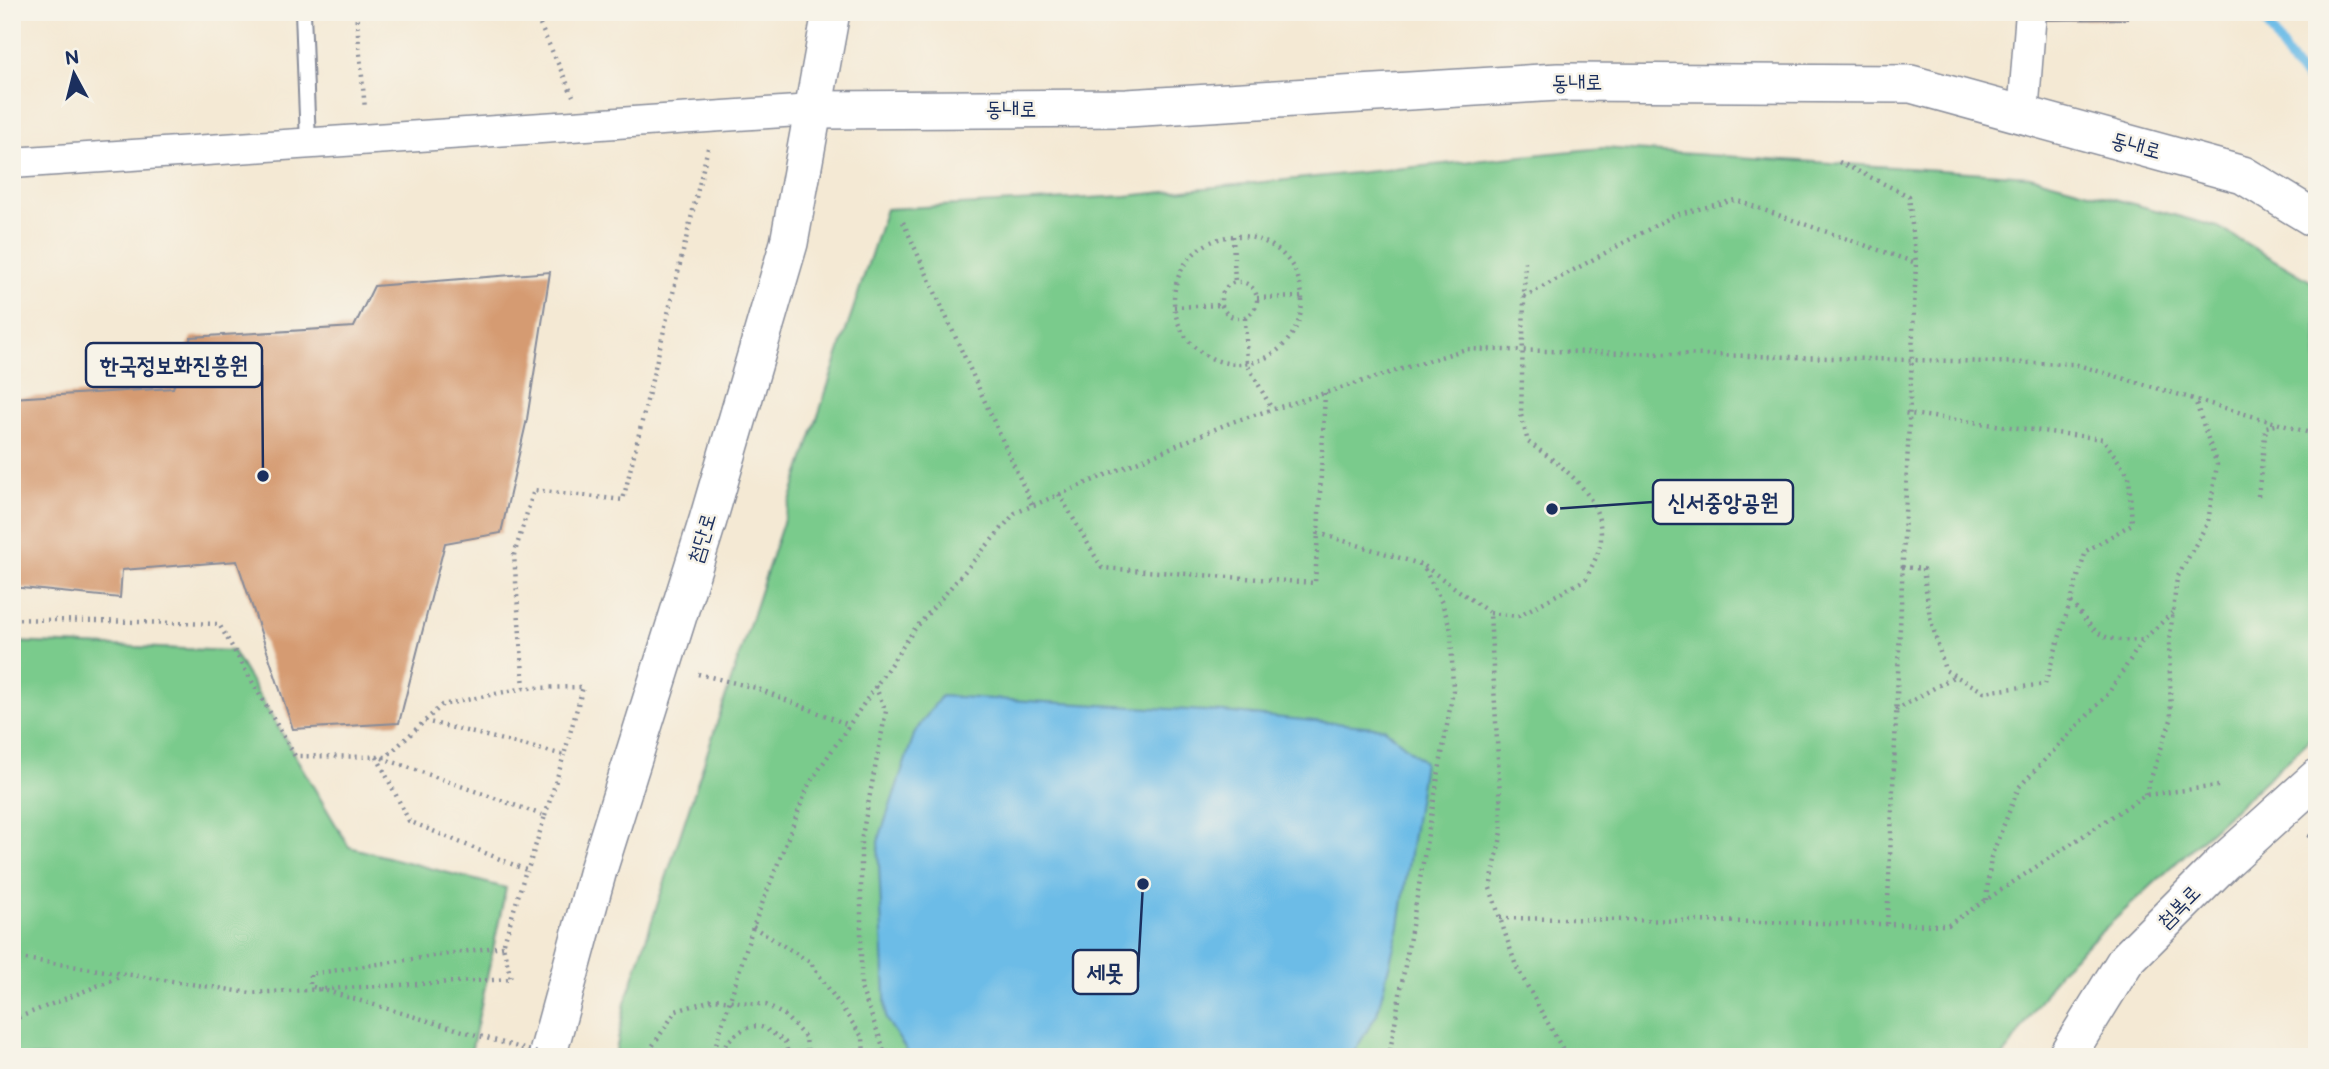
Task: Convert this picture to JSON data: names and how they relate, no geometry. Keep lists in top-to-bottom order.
{
  "streets": {
    "street": ["동내로", "첨단로", "첨복로"]
  },
  "crossings": [
    ["동내로", "첨단로"]
  ],
  "places": ["한국정보화진흥원", "신서중앙공원", "세못"],
  "north": "top"
}
